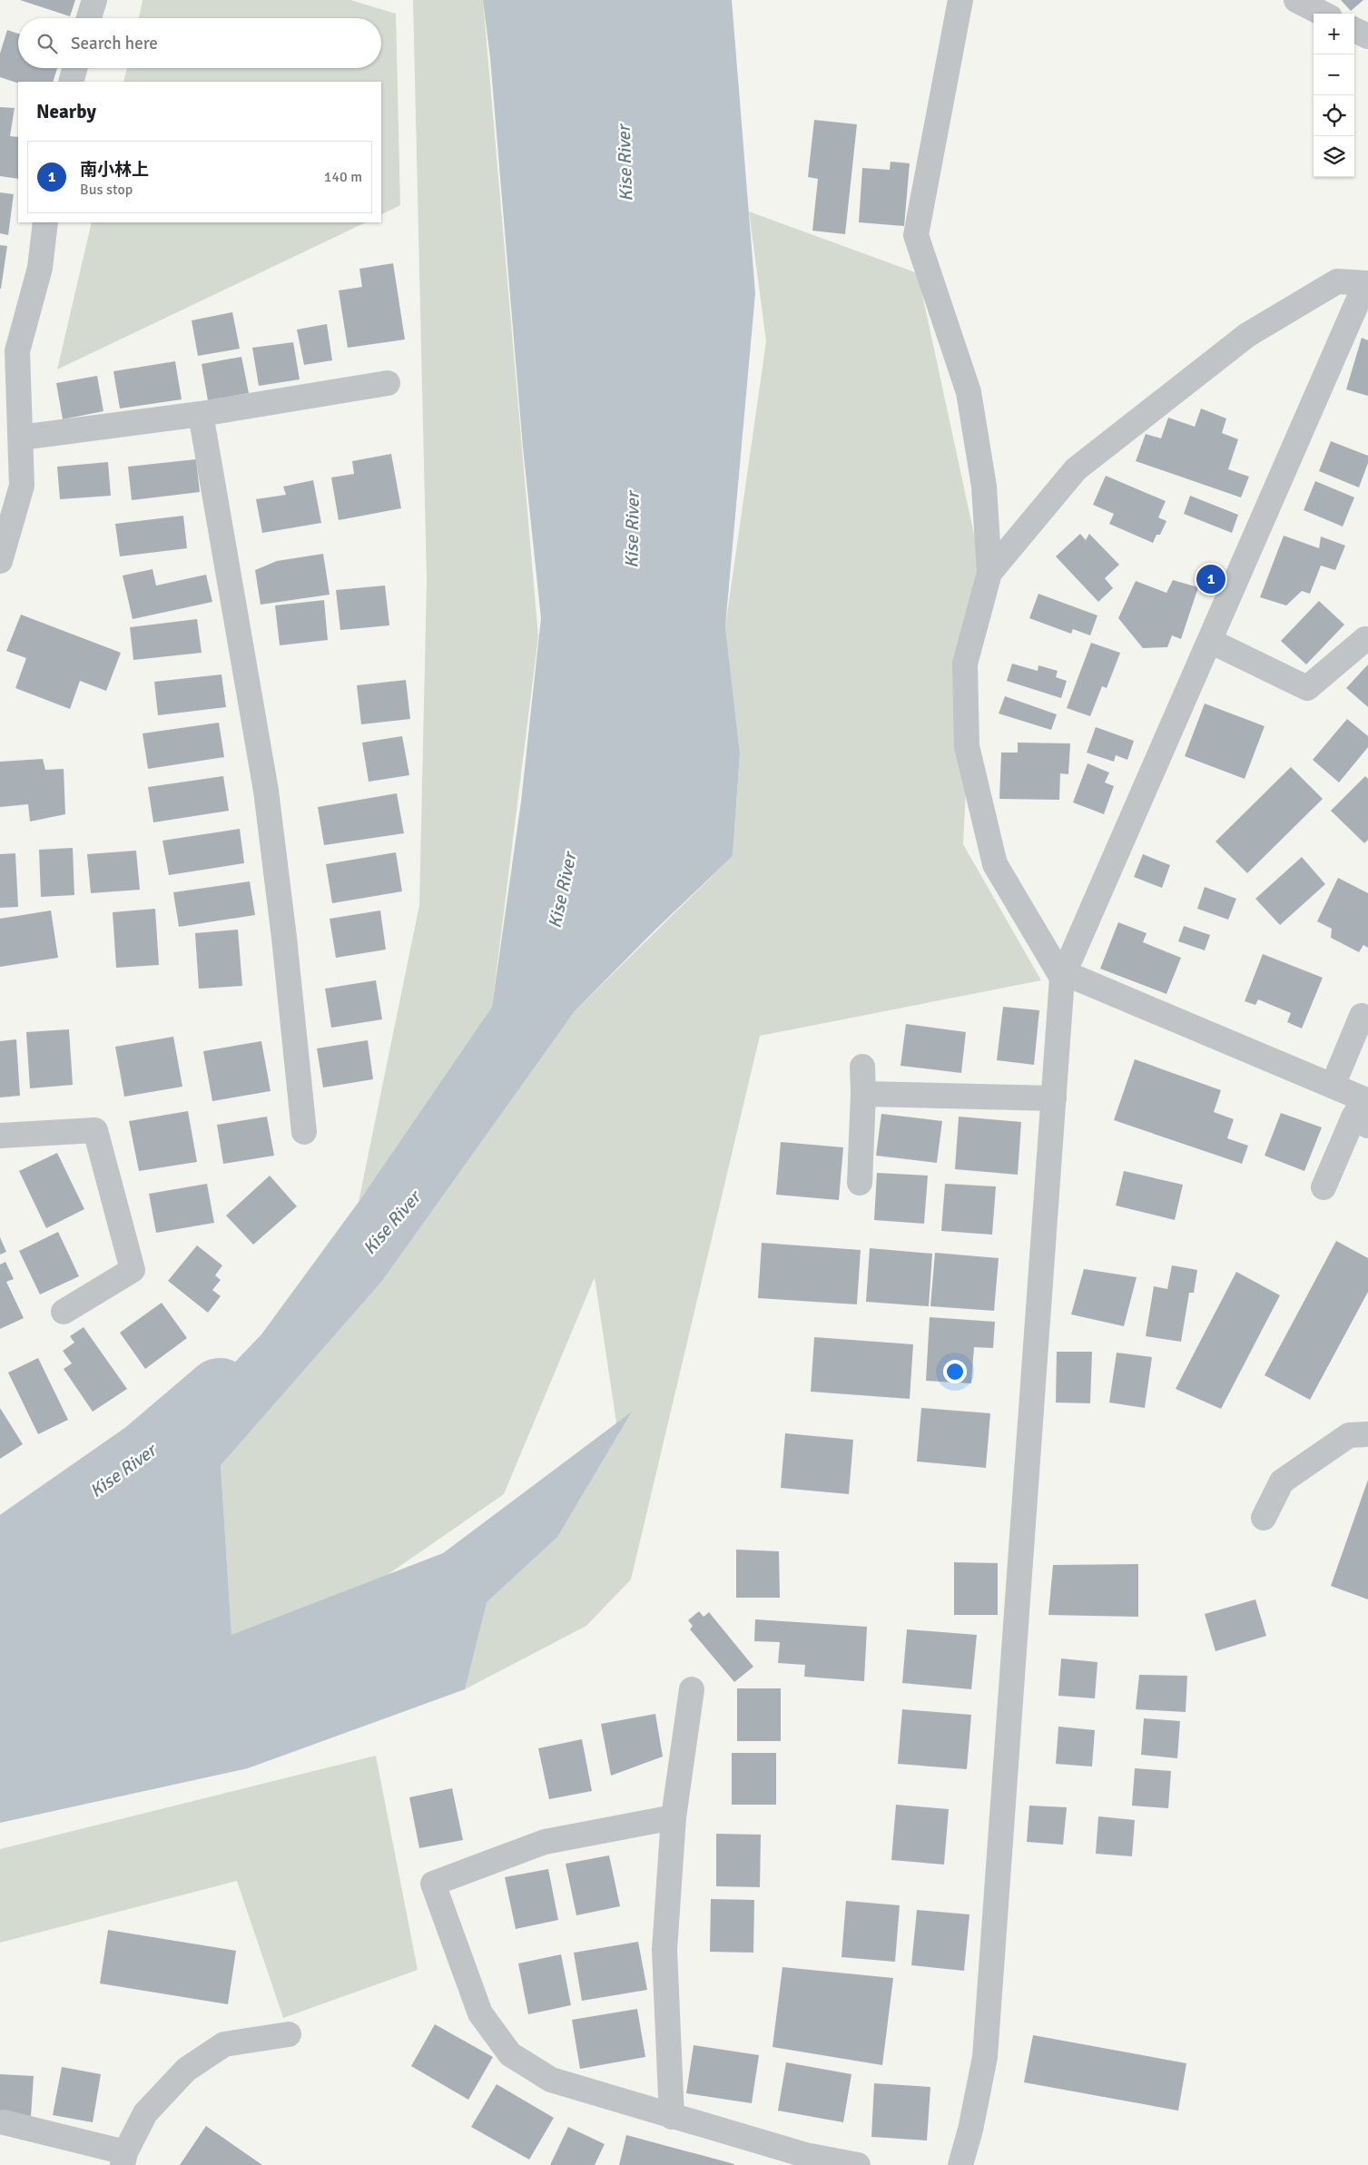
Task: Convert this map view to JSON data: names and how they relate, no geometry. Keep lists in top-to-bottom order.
{
  "water": ["Kise River"],
  "page": {
    "map_buttons": ["+", "−"],
    "search": "Search here",
    "heading": "Nearby",
    "list": [
      {
        "mark": "1",
        "name": "南小林上",
        "note": "Bus stop",
        "value": "140 m"
      }
    ],
    "pins": "1"
  }
}
